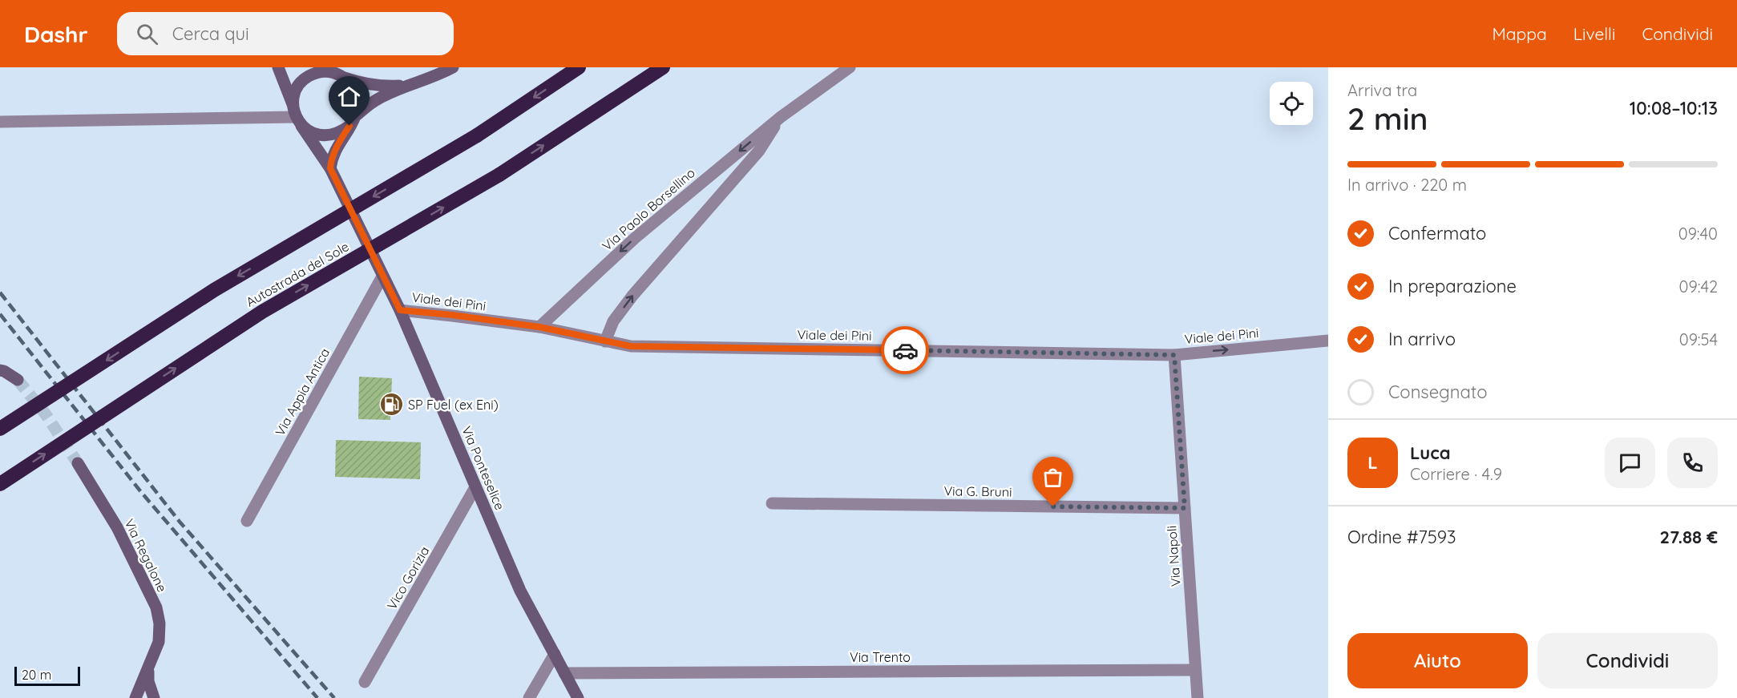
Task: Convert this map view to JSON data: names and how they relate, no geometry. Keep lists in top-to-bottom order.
{
  "streets": {
    "highway": ["Autostrada del Sole"],
    "street": [
      "Via Paolo Borsellino",
      "Viale dei Pini",
      "Via Appia Antica",
      "Via Ponteselice",
      "Via G. Bruni",
      "Via Regalone",
      "Via Napoli",
      "Vico Gorizia",
      "Via Trento"
    ]
  },
  "crossings": [
    ["Via Paolo Borsellino", "Viale dei Pini"],
    ["Viale dei Pini", "Via Ponteselice"],
    ["Viale dei Pini", "Via Napoli"],
    ["Via Appia Antica", "Via Ponteselice"],
    ["Via Ponteselice", "Vico Gorizia"],
    ["Via Ponteselice", "Via Trento"],
    ["Via G. Bruni", "Via Napoli"],
    ["Via Napoli", "Via Trento"]
  ],
  "places": {
    "fuel station": ["SP Fuel (ex Eni)"]
  },
  "scale_bar": "20 m",
  "page": {
    "header": "Dashr",
    "search": "Cerca qui",
    "nav": ["Mappa", "Livelli", "Condividi"],
    "heading": ["2 min", "Arriva tra", "10:08–10:13"],
    "panel": [
      "Luca",
      "Corriere · 4.9",
      "Ordine #7593",
      "27.88 €"
    ],
    "bar": "In arrivo · 220 m",
    "list": [
      ["Confermato", "09:40"],
      ["In preparazione", "09:42"],
      ["In arrivo", "09:54"],
      "Consegnato"
    ],
    "round": "L",
    "buttons": ["Aiuto", "Condividi"],
    "scale": "20 m"
  }
}
